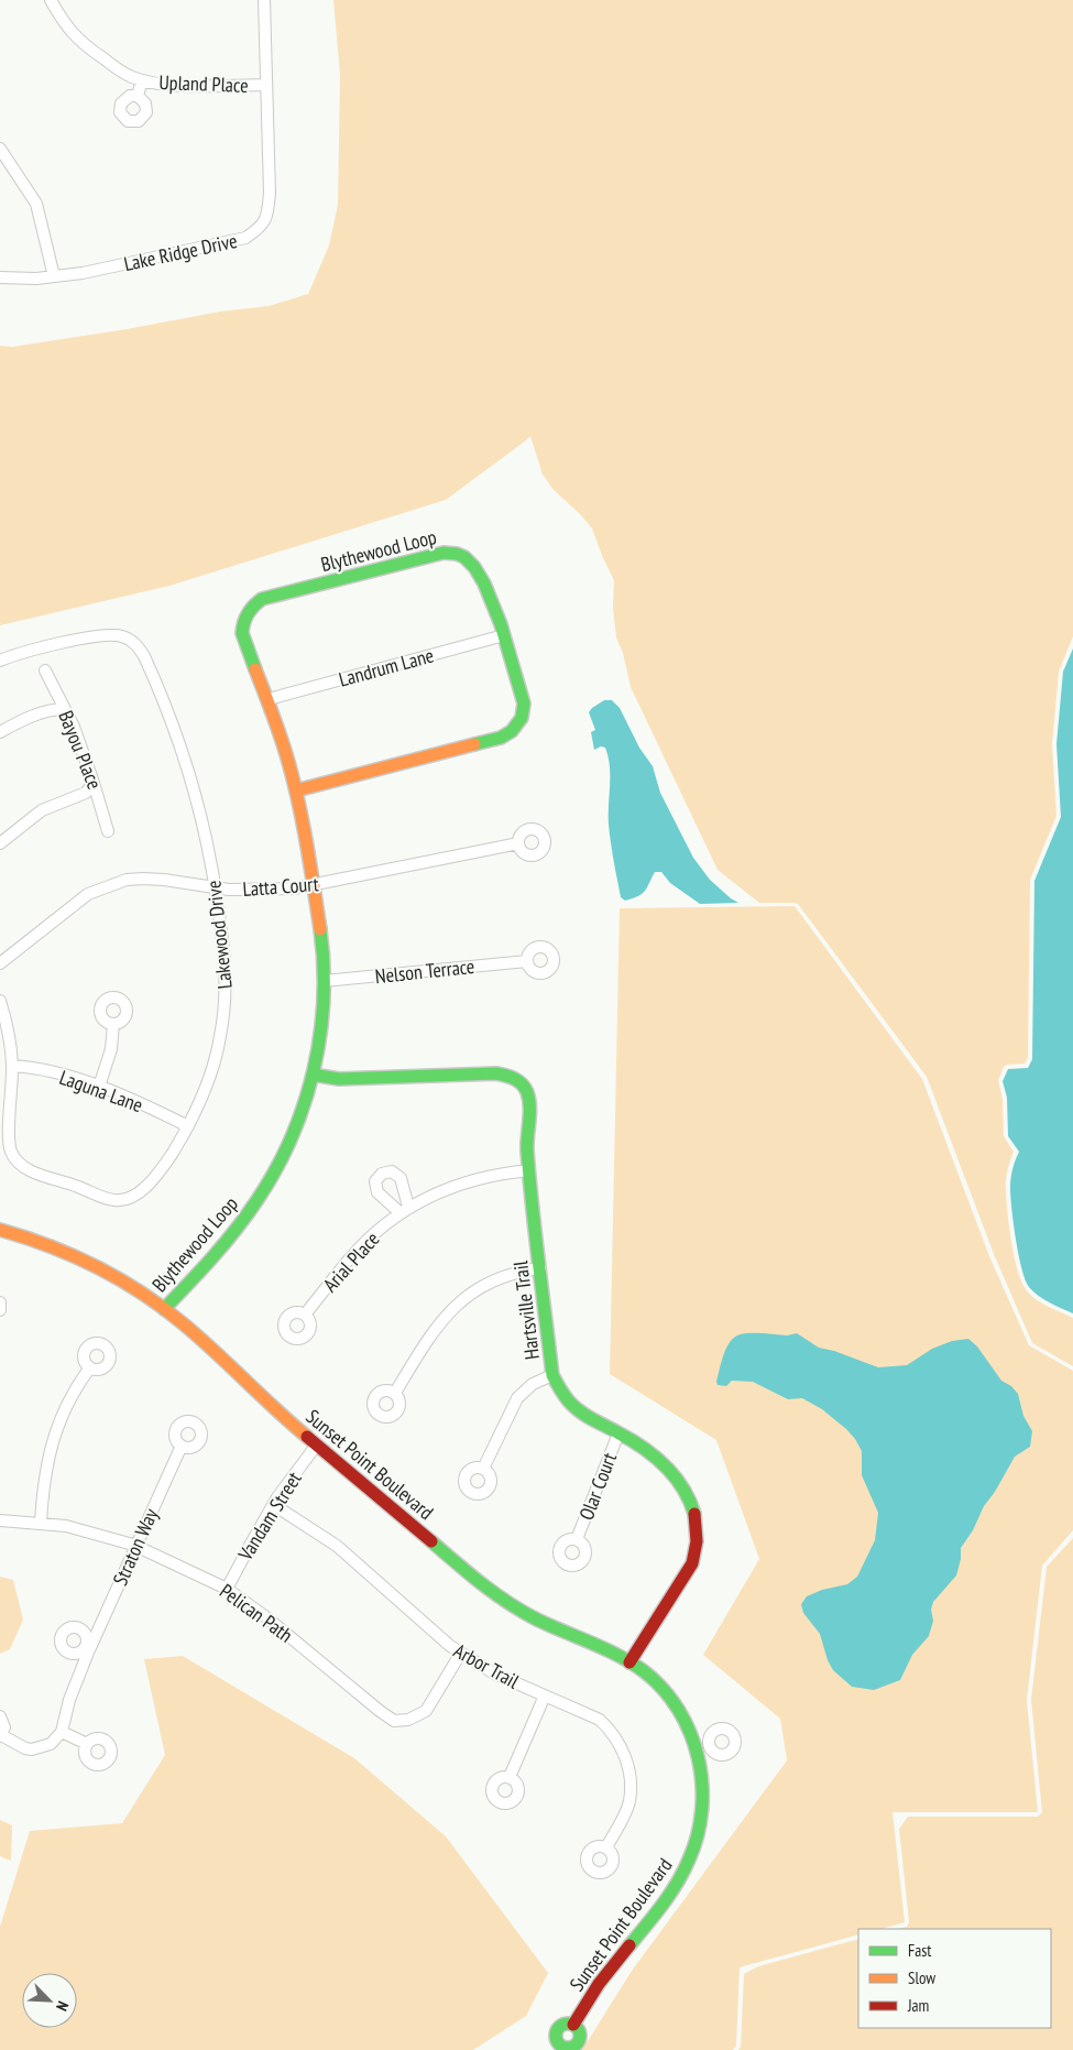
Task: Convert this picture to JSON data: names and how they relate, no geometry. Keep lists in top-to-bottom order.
{
  "streets": {
    "street": [
      "Upland Place",
      "Lake Ridge Drive",
      "Blythewood Loop",
      "Landrum Lane",
      "Bayou Place",
      "Latta Court",
      "Lakewood Drive",
      "Nelson Terrace",
      "Laguna Lane",
      "Arial Place",
      "Hartsville Trail",
      "Sunset Point Boulevard",
      "Olar Court",
      "Vandam Street",
      "Straton Way",
      "Pelican Path",
      "Arbor Trail"
    ]
  },
  "crossings": [
    ["Upland Place", "Lake Ridge Drive"],
    ["Blythewood Loop", "Landrum Lane"],
    ["Blythewood Loop", "Latta Court"],
    ["Blythewood Loop", "Nelson Terrace"],
    ["Blythewood Loop", "Hartsville Trail"],
    ["Blythewood Loop", "Sunset Point Boulevard"],
    ["Latta Court", "Lakewood Drive"],
    ["Lakewood Drive", "Laguna Lane"],
    ["Arial Place", "Hartsville Trail"],
    ["Hartsville Trail", "Sunset Point Boulevard"],
    ["Hartsville Trail", "Olar Court"],
    ["Sunset Point Boulevard", "Vandam Street"],
    ["Vandam Street", "Pelican Path"],
    ["Vandam Street", "Arbor Trail"],
    ["Straton Way", "Pelican Path"],
    ["Pelican Path", "Arbor Trail"]
  ],
  "legend": ["Fast", "Slow", "Jam"],
  "north": "bottom right"
}
